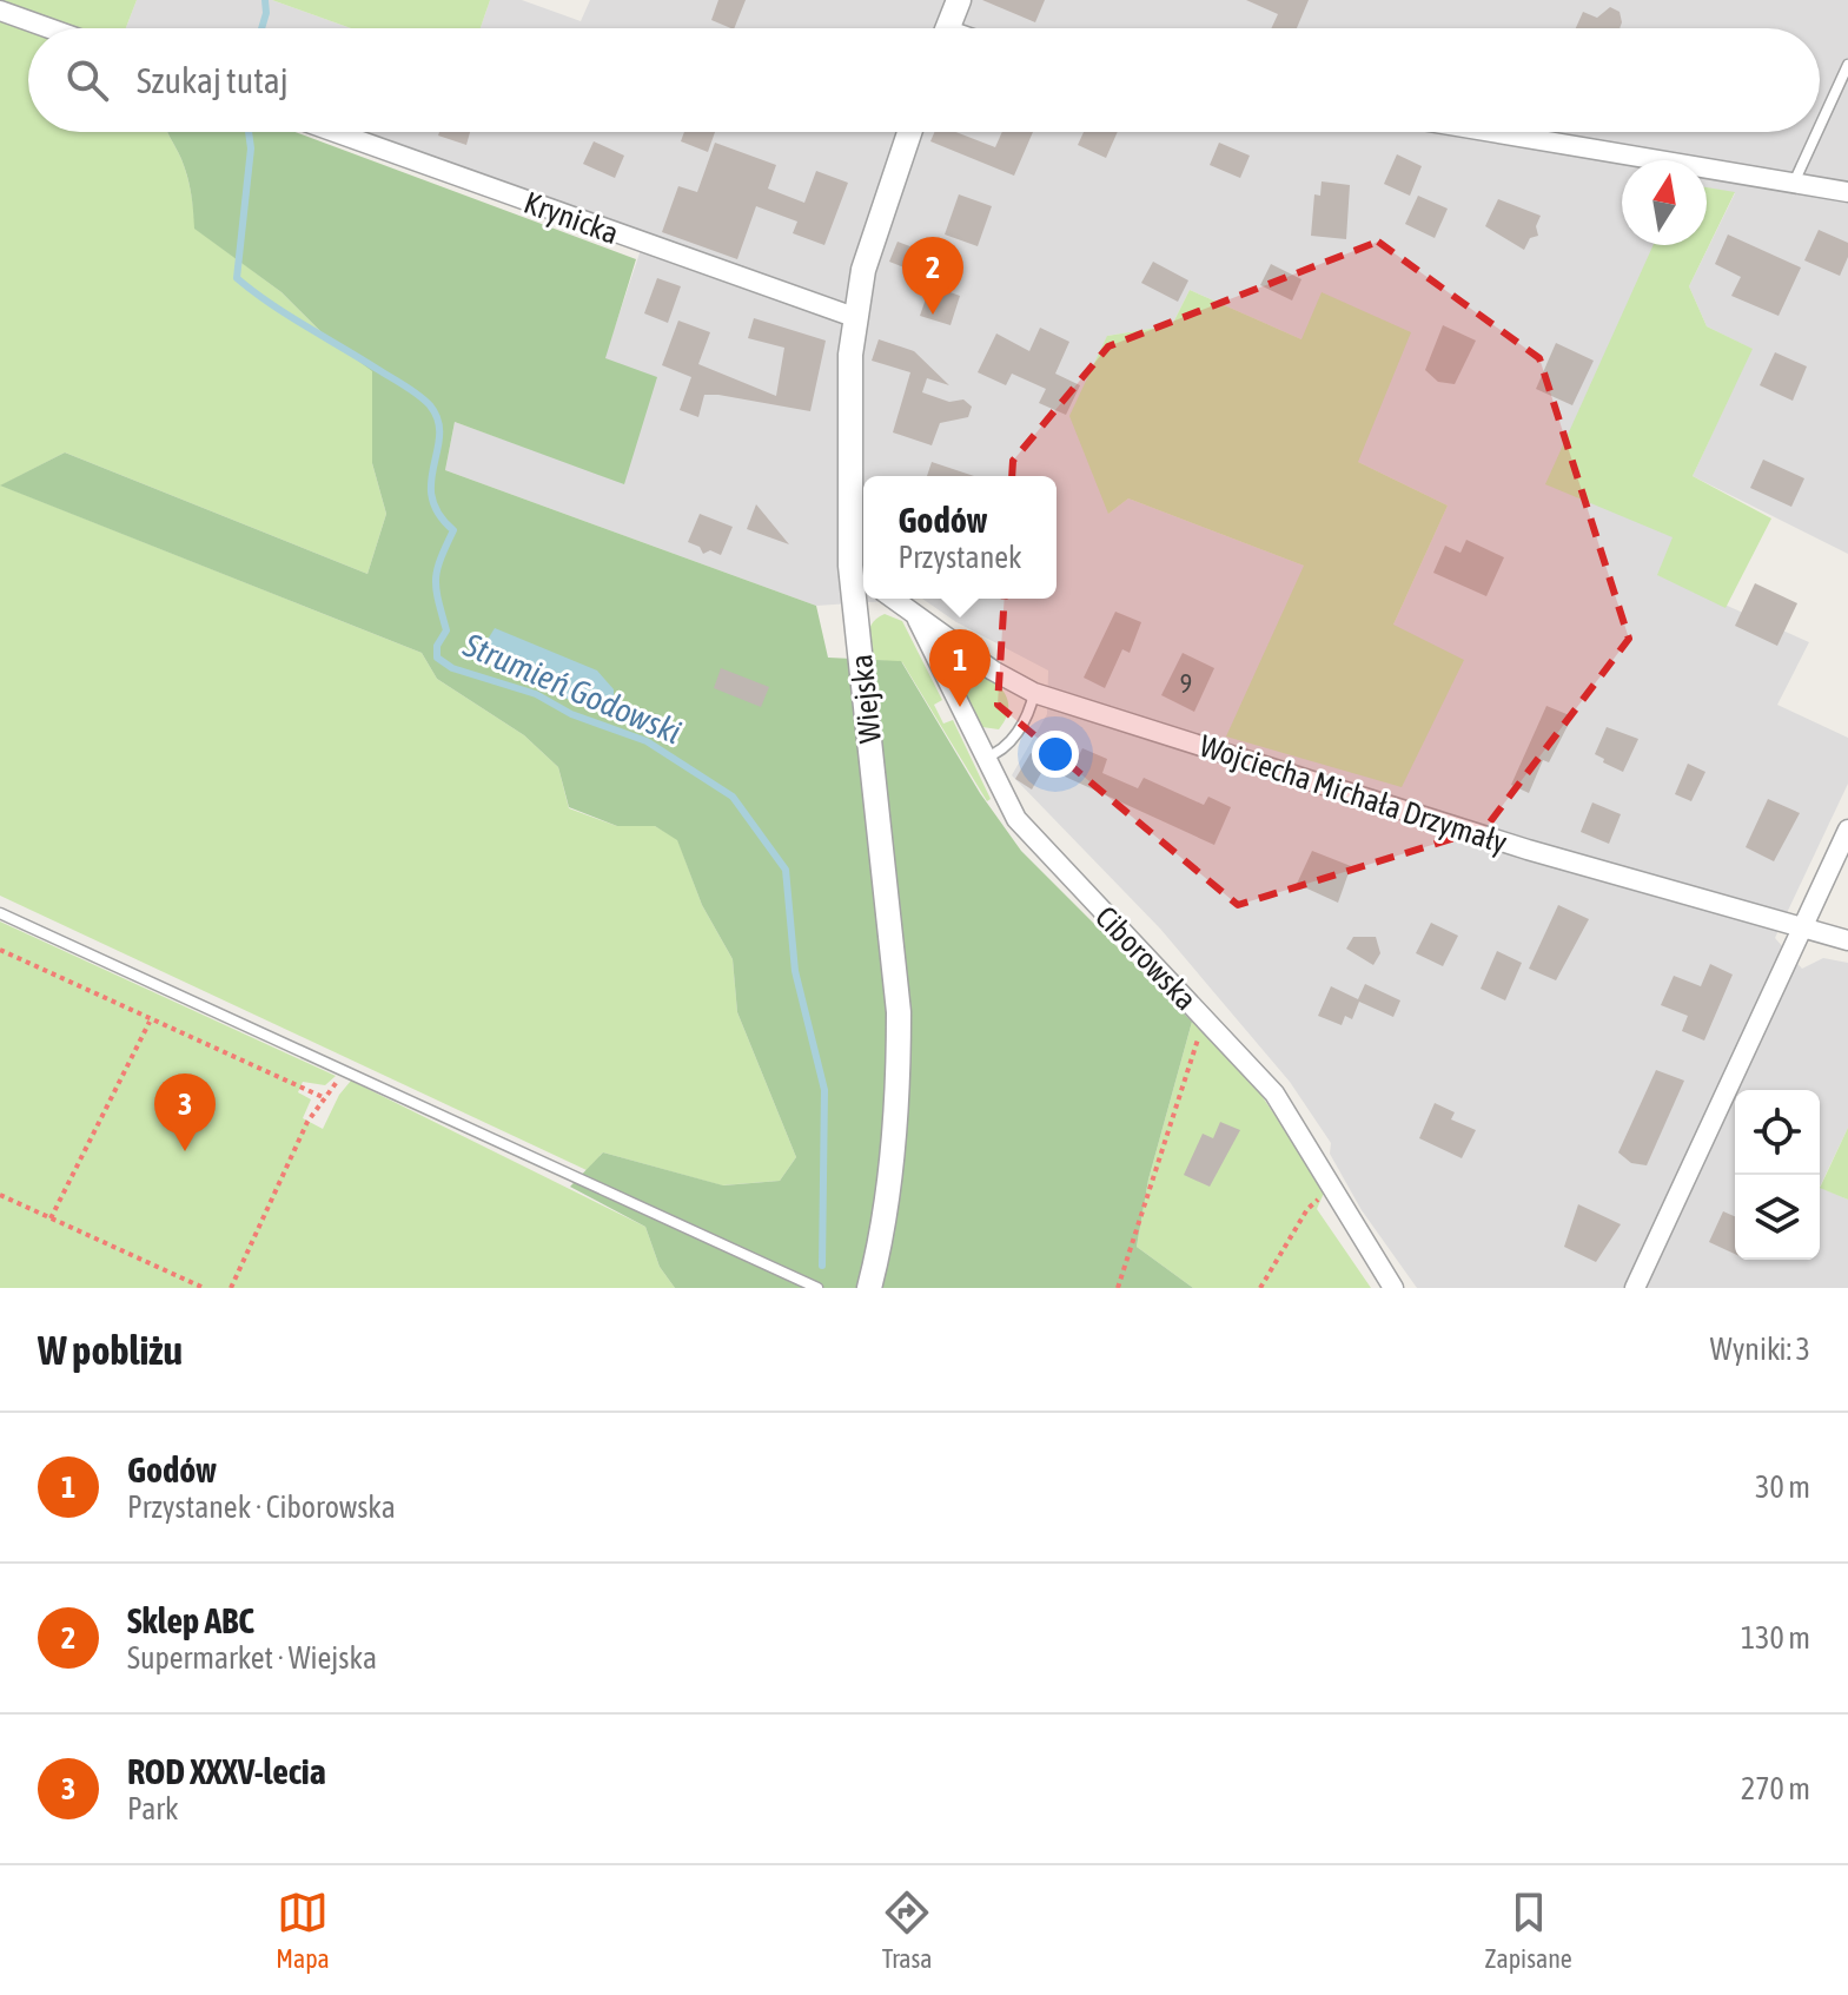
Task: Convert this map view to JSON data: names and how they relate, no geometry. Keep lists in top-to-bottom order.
{
  "streets": {
    "street": [
      "Krynicka",
      "Wiejska",
      "Wojciecha Michała Drzymały",
      "Ciborowska"
    ]
  },
  "crossings": [
    ["Krynicka", "Wiejska"],
    ["Wojciecha Michała Drzymały", "Ciborowska"]
  ],
  "water": ["Strumień Godowski"],
  "house_numbers": ["9"],
  "north": "top",
  "page": {
    "search": "Szukaj tutaj",
    "pins": ["2", "1", "3"],
    "popup": ["Godów", "Przystanek"],
    "heading": ["W pobliżu", "Wyniki: 3"],
    "list": [
      {
        "mark": "1",
        "name": "Godów",
        "note": "Przystanek · Ciborowska",
        "value": "30 m"
      },
      {
        "mark": "2",
        "name": "Sklep ABC",
        "note": "Supermarket · Wiejska",
        "value": "130 m"
      },
      {
        "mark": "3",
        "name": "ROD XXXV-lecia",
        "note": "Park",
        "value": "270 m"
      }
    ],
    "nav": ["Mapa", "Trasa", "Zapisane"]
  }
}
